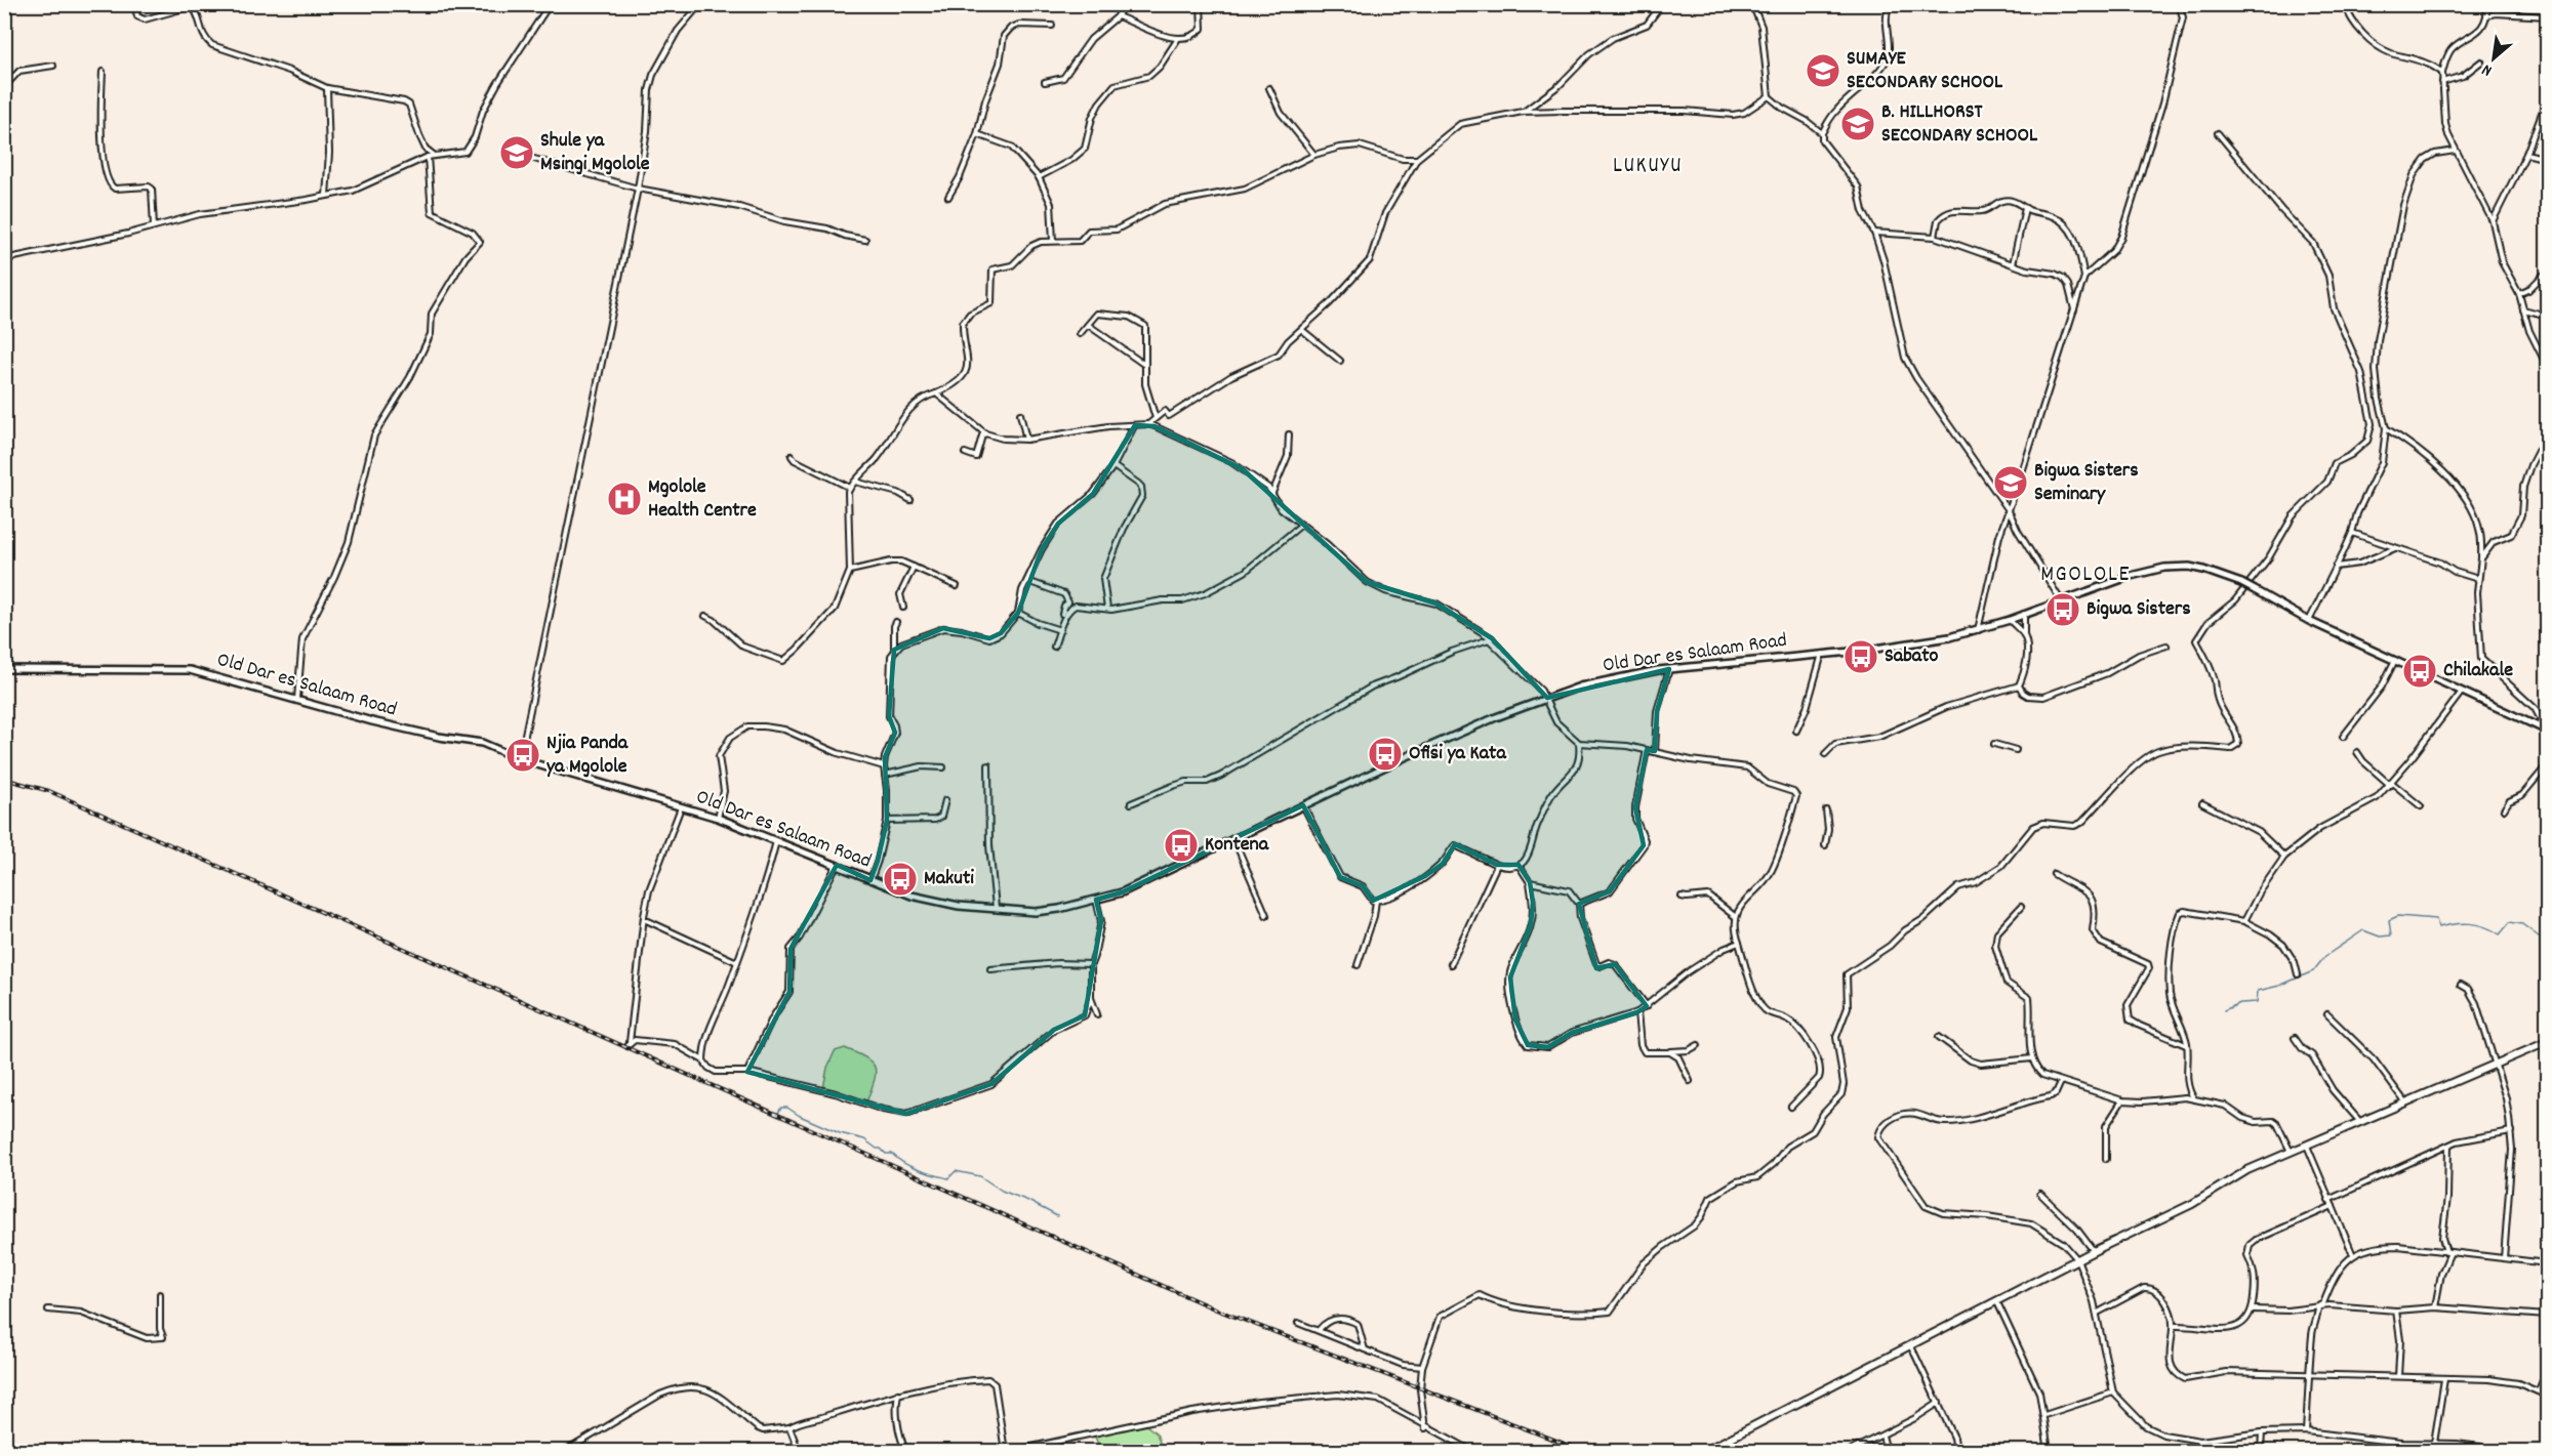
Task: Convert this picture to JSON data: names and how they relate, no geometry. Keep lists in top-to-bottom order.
{
  "streets": {
    "street": ["Old Dar es Salaam Road"]
  },
  "districts": ["LUKUYU", "MGOLOLE"],
  "places": {
    "school or university": [
      "SUMAYE SECONDARY SCHOOL",
      "B. HILLHORST SECONDARY SCHOOL",
      "Shule ya Msingi Mgolole",
      "Bigwa Sisters Seminary"
    ],
    "hospital": ["Mgolole Health Centre"],
    "bus stop": [
      "Bigwa Sisters",
      "Sabato",
      "Chilakale",
      "Ofisi ya Kata",
      "Njia Panda ya Mgolole",
      "Kontena",
      "Makuti"
    ]
  },
  "north": "bottom left"
}
